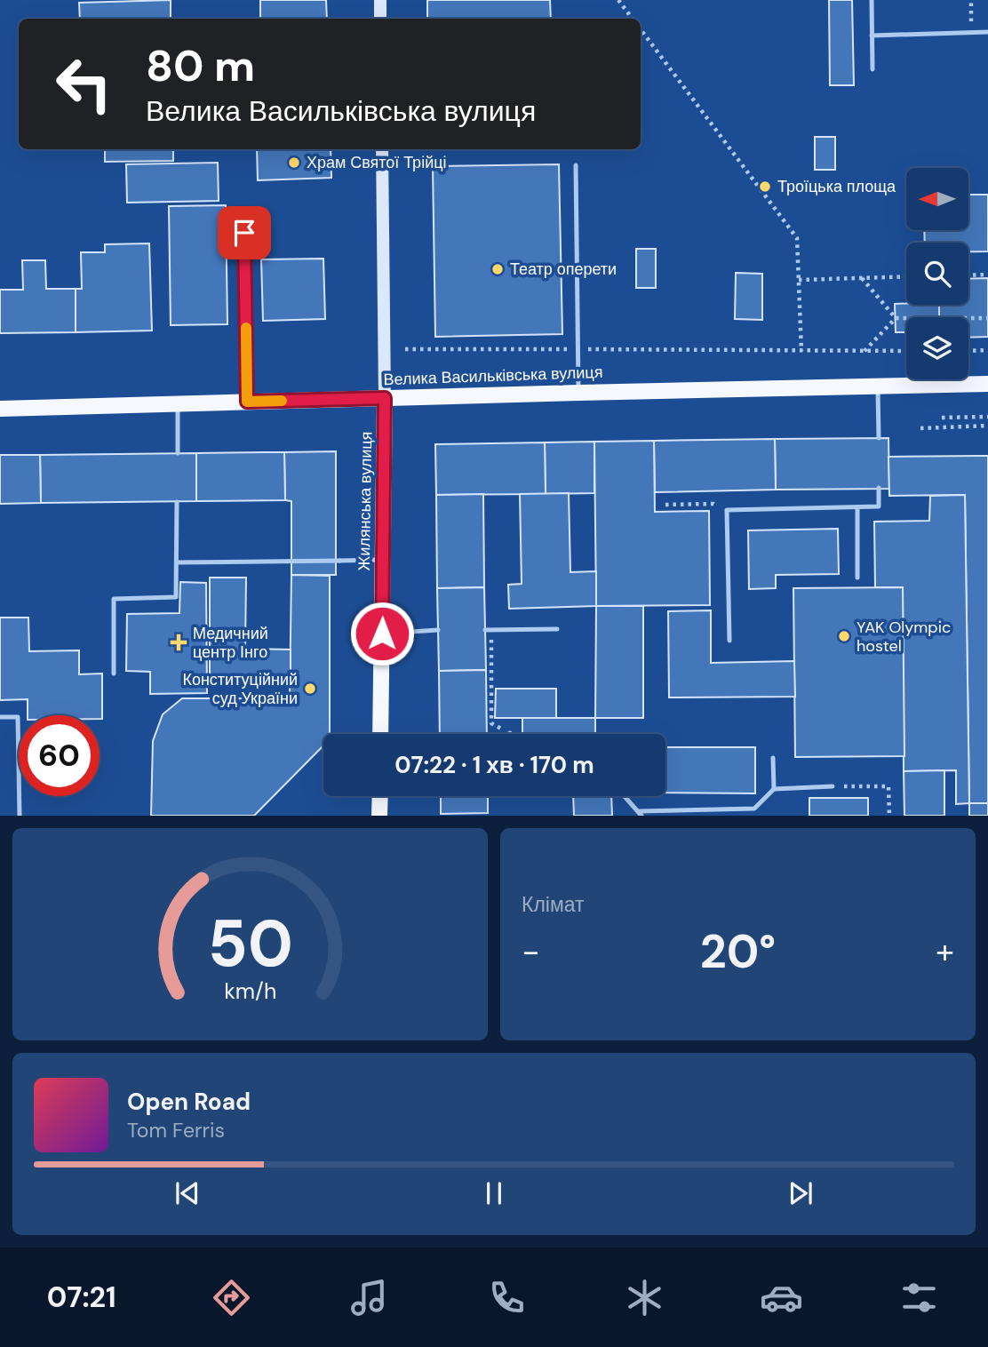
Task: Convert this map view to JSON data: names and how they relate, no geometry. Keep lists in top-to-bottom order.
{
  "streets": {
    "main road": ["Велика Васильківська вулиця", "Жилянська вулиця"]
  },
  "crossings": [
    ["Велика Васильківська вулиця", "Жилянська вулиця"]
  ],
  "places": {
    "other": [
      "Храм Святої Трійці",
      "Троїцька площа",
      "Театр оперети",
      "YAK Olympic hostel",
      "Конституційний суд України"
    ],
    "health": ["Медичний центр Інго"]
  },
  "north": "left",
  "page": {
    "turn": ["80 m", "Велика Васильківська вулиця"],
    "limit": "60",
    "trip": "07:22 · 1 хв · 170 m",
    "tile": "Клімат",
    "heat": ["−", "20°", "+"],
    "song": ["Open Road", "Tom Ferris"],
    "tabs": "07:21",
    "gauge": ["50", "km/h"]
  }
}
